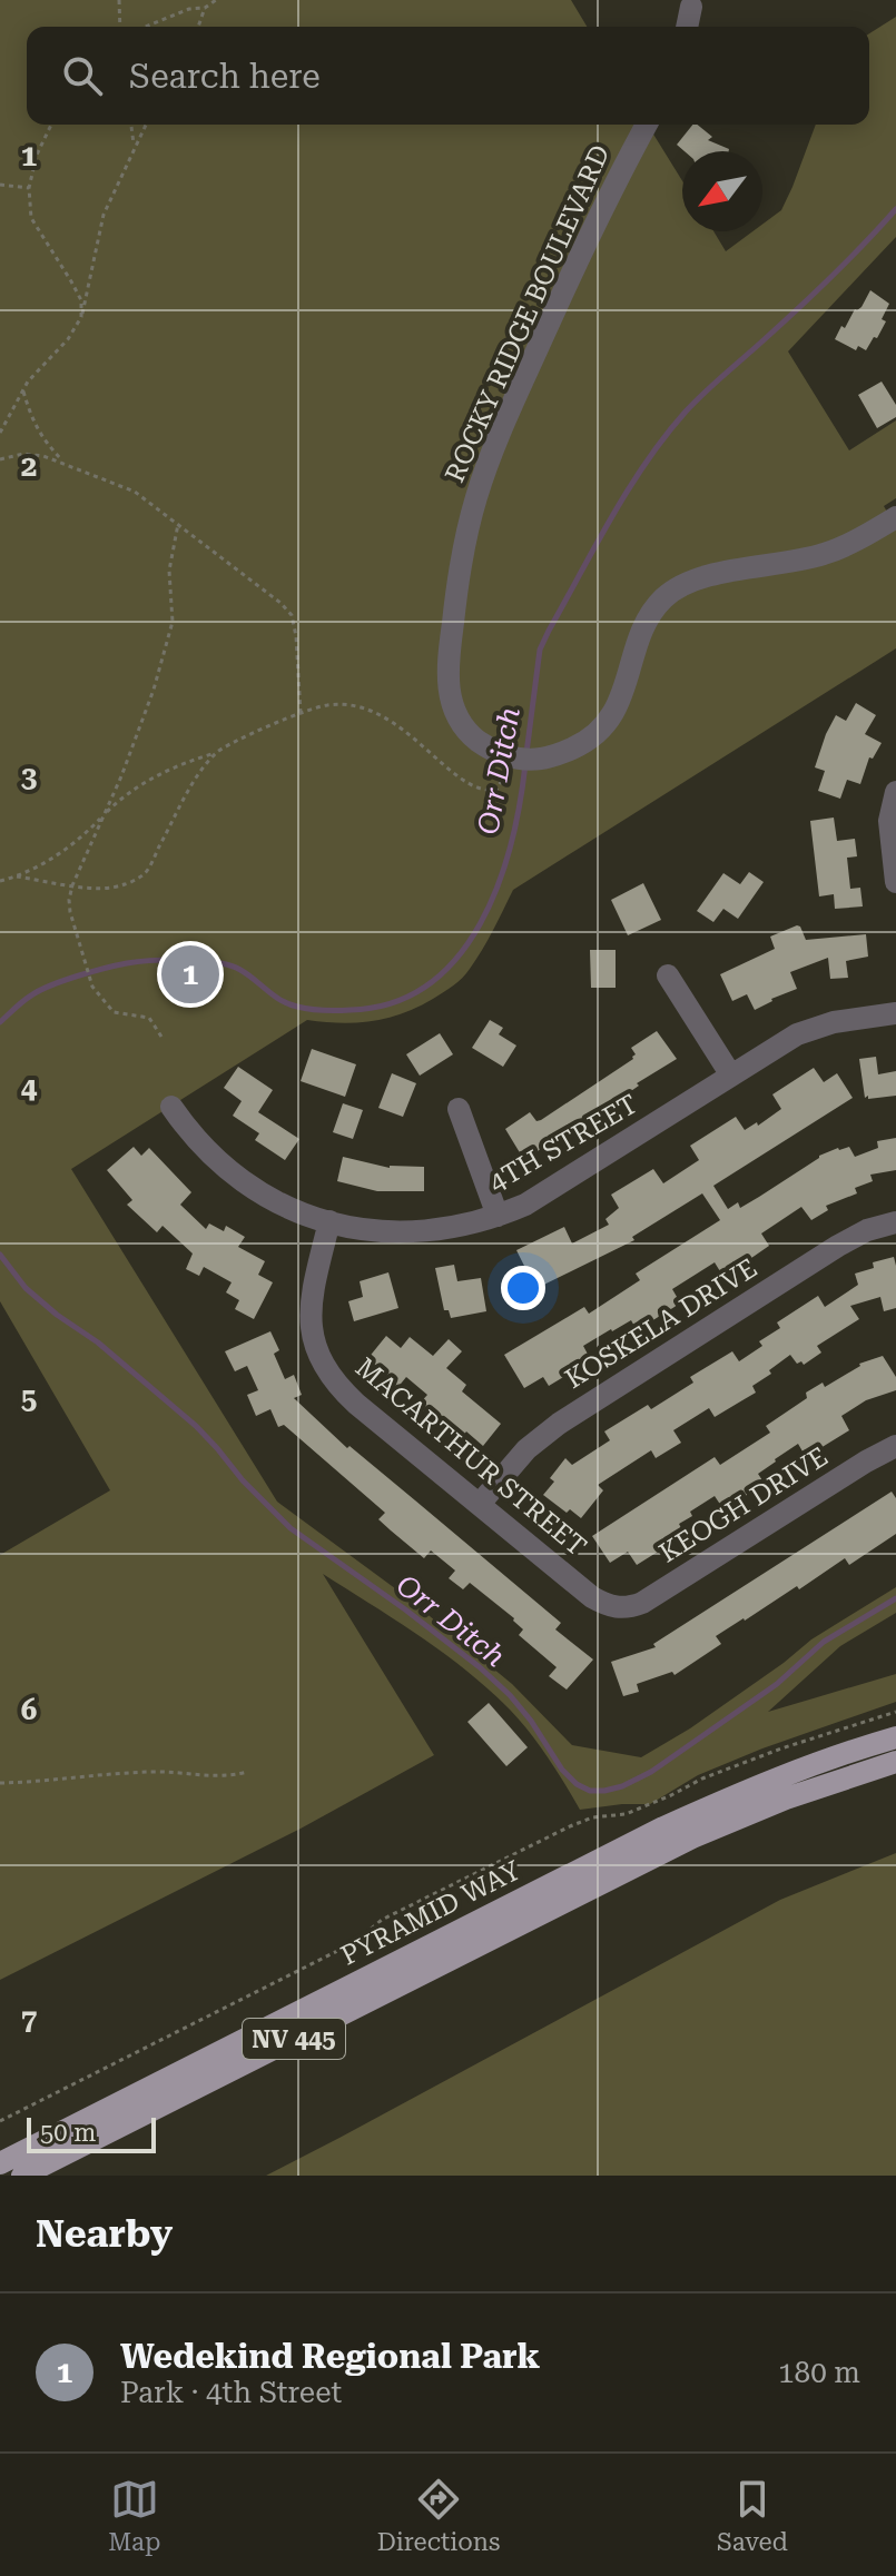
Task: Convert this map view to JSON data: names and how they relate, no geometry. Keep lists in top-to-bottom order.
{
  "streets": {
    "main road": ["PYRAMID WAY", "NV 445"],
    "street": [
      "ROCKY RIDGE BOULEVARD",
      "4TH STREET",
      "KOSKELA DRIVE",
      "MACARTHUR STREET",
      "KEOGH DRIVE"
    ]
  },
  "crossings": [
    ["4TH STREET", "MACARTHUR STREET"],
    ["KOSKELA DRIVE", "MACARTHUR STREET"],
    ["MACARTHUR STREET", "KEOGH DRIVE"]
  ],
  "water": ["Orr Ditch"],
  "scale_bar": "50 m",
  "north": "bottom left",
  "page": {
    "search": "Search here",
    "pins": "1",
    "scale": "50 m",
    "heading": "Nearby",
    "list": [
      {
        "mark": "1",
        "name": "Wedekind Regional Park",
        "note": "Park · 4th Street",
        "value": "180 m"
      }
    ],
    "nav": ["Map", "Directions", "Saved"]
  },
  "grid": {
    "rows": [
      "1",
      "2",
      "3",
      "4",
      "5",
      "6",
      "7"
    ]
  }
}
